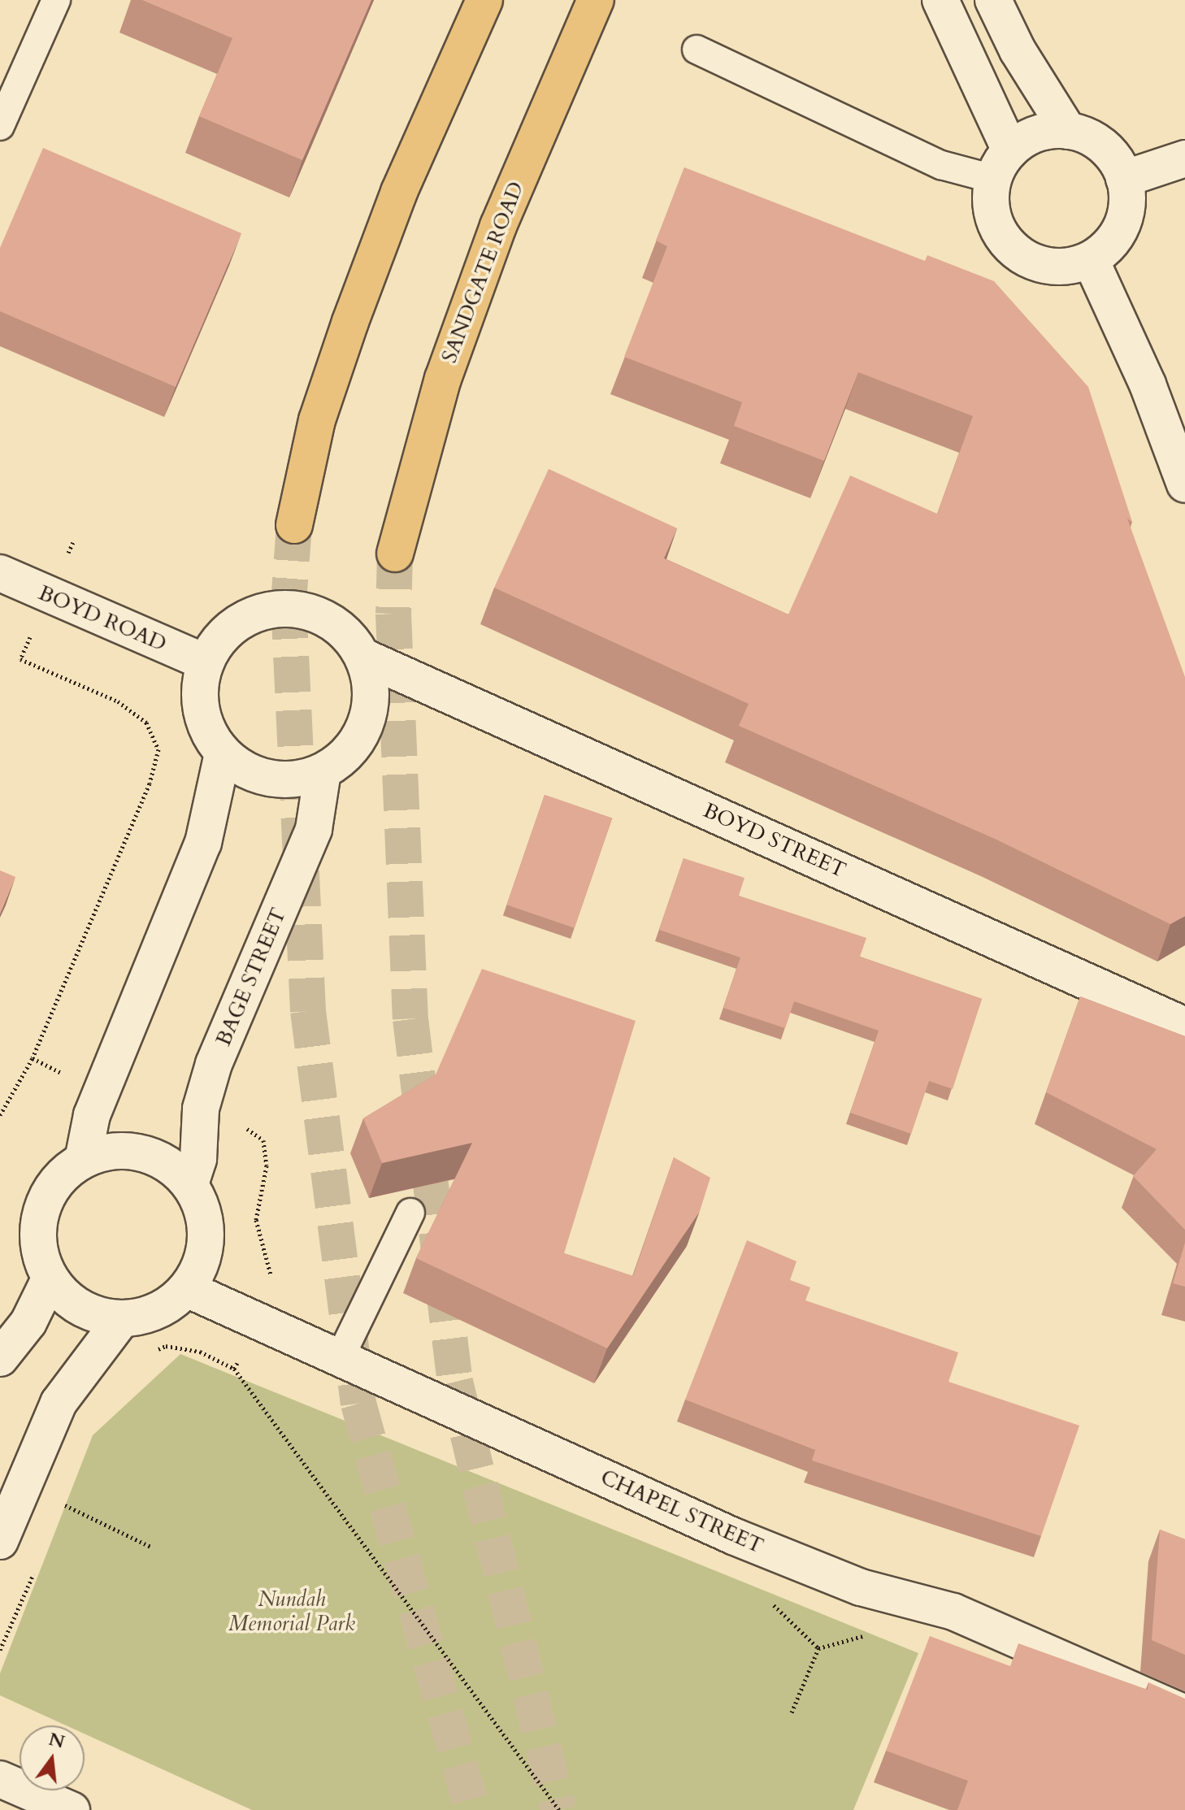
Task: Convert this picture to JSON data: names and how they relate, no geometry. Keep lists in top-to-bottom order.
{
  "streets": {
    "highway": ["SANDGATE ROAD"],
    "street": [
      "BOYD ROAD",
      "BOYD STREET",
      "BAGE STREET",
      "CHAPEL STREET"
    ]
  },
  "crossings": [
    ["BOYD ROAD", "BOYD STREET"],
    ["BOYD ROAD", "BAGE STREET"],
    ["BOYD STREET", "BAGE STREET"],
    ["BAGE STREET", "CHAPEL STREET"]
  ],
  "parks": ["Nundah Memorial Park"],
  "north": "top"
}
